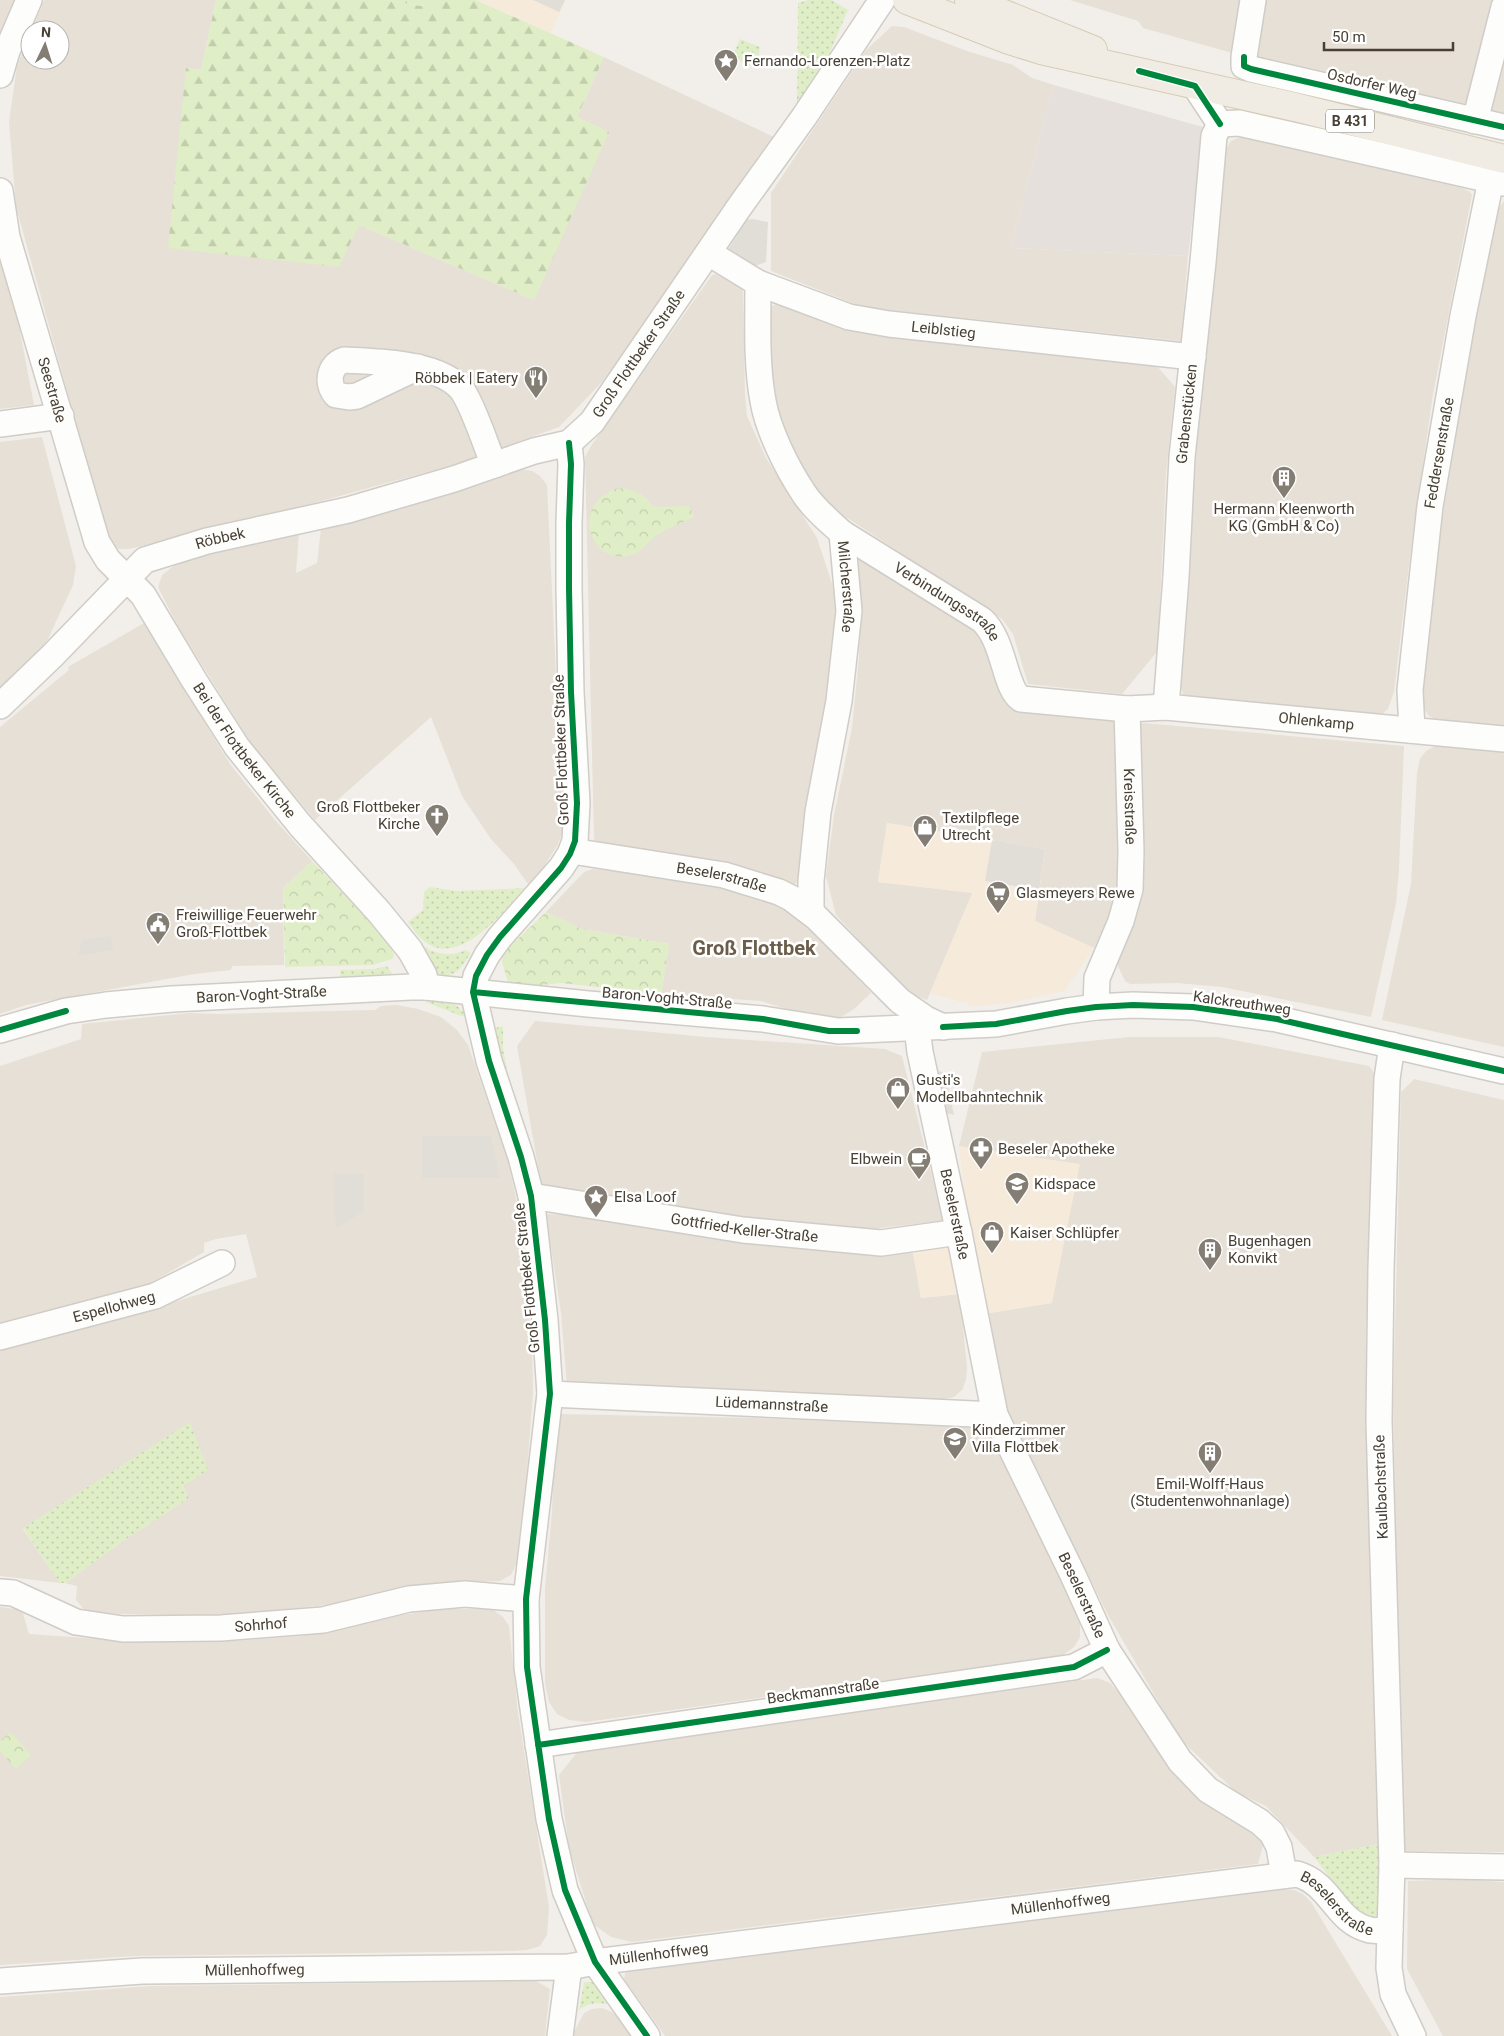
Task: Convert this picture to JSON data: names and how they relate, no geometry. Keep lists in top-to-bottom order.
{
  "streets": {
    "main road": ["B 431"],
    "street": [
      "Osdorfer Weg",
      "Leiblstieg",
      "Groß Flottbeker Straße",
      "Seestraße",
      "Grabenstücken",
      "Feddersenstraße",
      "Röbbek",
      "Milcherstraße",
      "Verbindungsstraße",
      "Ohlenkamp",
      "Bei der Flottbeker Kirche",
      "Kreisstraße",
      "Beselerstraße",
      "Baron-Voght-Straße",
      "Kalckreuthweg",
      "Gottfried-Keller-Straße",
      "Espellohweg",
      "Lüdemannstraße",
      "Kaulbachstraße",
      "Sohrhof",
      "Beckmannstraße",
      "Müllenhoffweg"
    ]
  },
  "crossings": [
    ["B 431", "Feddersenstraße"],
    ["Leiblstieg", "Groß Flottbeker Straße"],
    ["Leiblstieg", "Grabenstücken"],
    ["Leiblstieg", "Milcherstraße"],
    ["Groß Flottbeker Straße", "Röbbek"],
    ["Groß Flottbeker Straße", "Beselerstraße"],
    ["Groß Flottbeker Straße", "Baron-Voght-Straße"],
    ["Groß Flottbeker Straße", "Gottfried-Keller-Straße"],
    ["Groß Flottbeker Straße", "Lüdemannstraße"],
    ["Groß Flottbeker Straße", "Sohrhof"],
    ["Groß Flottbeker Straße", "Beckmannstraße"],
    ["Groß Flottbeker Straße", "Müllenhoffweg"],
    ["Seestraße", "Röbbek"],
    ["Seestraße", "Bei der Flottbeker Kirche"],
    ["Grabenstücken", "Ohlenkamp"],
    ["Feddersenstraße", "Ohlenkamp"],
    ["Röbbek", "Bei der Flottbeker Kirche"],
    ["Milcherstraße", "Verbindungsstraße"],
    ["Milcherstraße", "Beselerstraße"],
    ["Verbindungsstraße", "Ohlenkamp"],
    ["Verbindungsstraße", "Kreisstraße"],
    ["Ohlenkamp", "Kreisstraße"],
    ["Bei der Flottbeker Kirche", "Baron-Voght-Straße"],
    ["Kreisstraße", "Kalckreuthweg"],
    ["Beselerstraße", "Baron-Voght-Straße"],
    ["Beselerstraße", "Kalckreuthweg"],
    ["Beselerstraße", "Gottfried-Keller-Straße"],
    ["Beselerstraße", "Lüdemannstraße"],
    ["Beselerstraße", "Kaulbachstraße"],
    ["Beselerstraße", "Beckmannstraße"],
    ["Beselerstraße", "Müllenhoffweg"],
    ["Baron-Voght-Straße", "Kalckreuthweg"],
    ["Kalckreuthweg", "Kaulbachstraße"]
  ],
  "districts": ["Groß Flottbek"],
  "places": {
    "place": ["Fernando-Lorenzen-Platz", "Elsa Loof"],
    "restaurant": ["Röbbek | Eatery"],
    "building": ["Hermann Kleenworth KG (GmbH & Co)", "Bugenhagen Konvikt", "Emil-Wolff-Haus (Studentenwohnanlage)"],
    "church": ["Groß Flottbeker Kirche"],
    "shop": ["Textilpflege Utrecht", "Gusti's Modellbahntechnik", "Kaiser Schlüpfer"],
    "supermarket": ["Glasmeyers Rewe"],
    "public building": ["Freiwillige Feuerwehr Groß-Flottbek"],
    "pharmacy": ["Beseler Apotheke"],
    "cafe": ["Elbwein"],
    "school or university": ["Kidspace", "Kinderzimmer Villa Flottbek"]
  },
  "scale_bar": "50 m",
  "north": "top"
}
